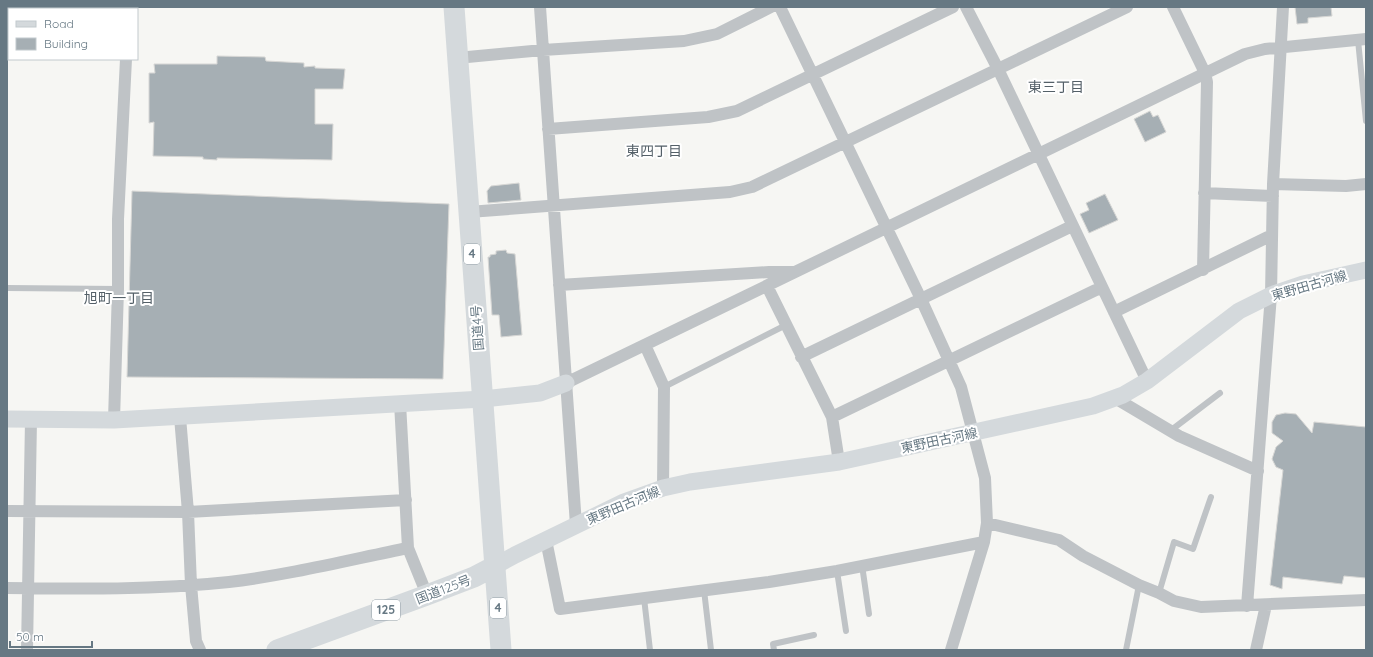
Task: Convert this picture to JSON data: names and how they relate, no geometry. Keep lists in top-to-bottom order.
{
  "streets": {
    "highway": [
      "4",
      "国道4号",
      "国道125号",
      "125"
    ],
    "main road": ["東野田古河線"]
  },
  "crossings": [
    ["東野田古河線", "国道4号"],
    ["東野田古河線", "国道125号"],
    ["国道4号", "国道125号"]
  ],
  "districts": ["東三丁目", "東四丁目", "旭町一丁目"],
  "legend": ["Road", "Building"],
  "scale_bar": "50 m"
}
